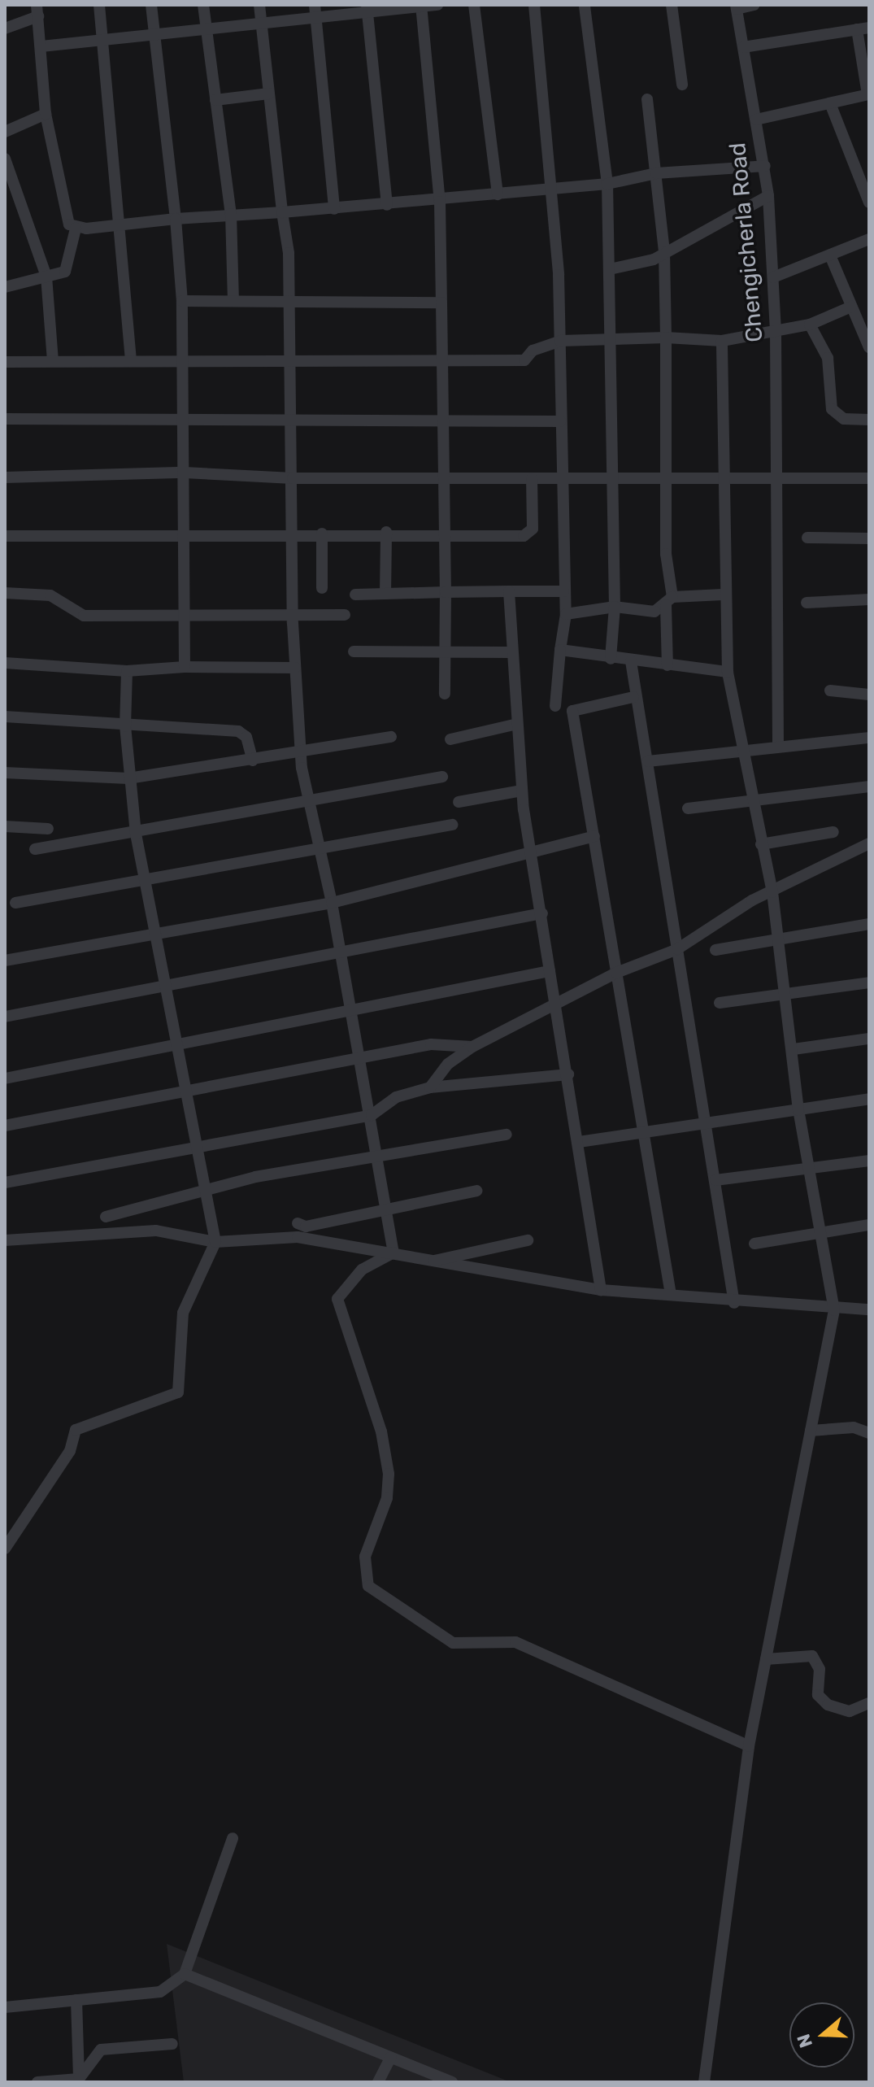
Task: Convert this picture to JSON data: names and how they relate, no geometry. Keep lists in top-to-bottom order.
{
  "streets": {
    "street": ["Chengicherla Road"]
  },
  "north": "left"
}
